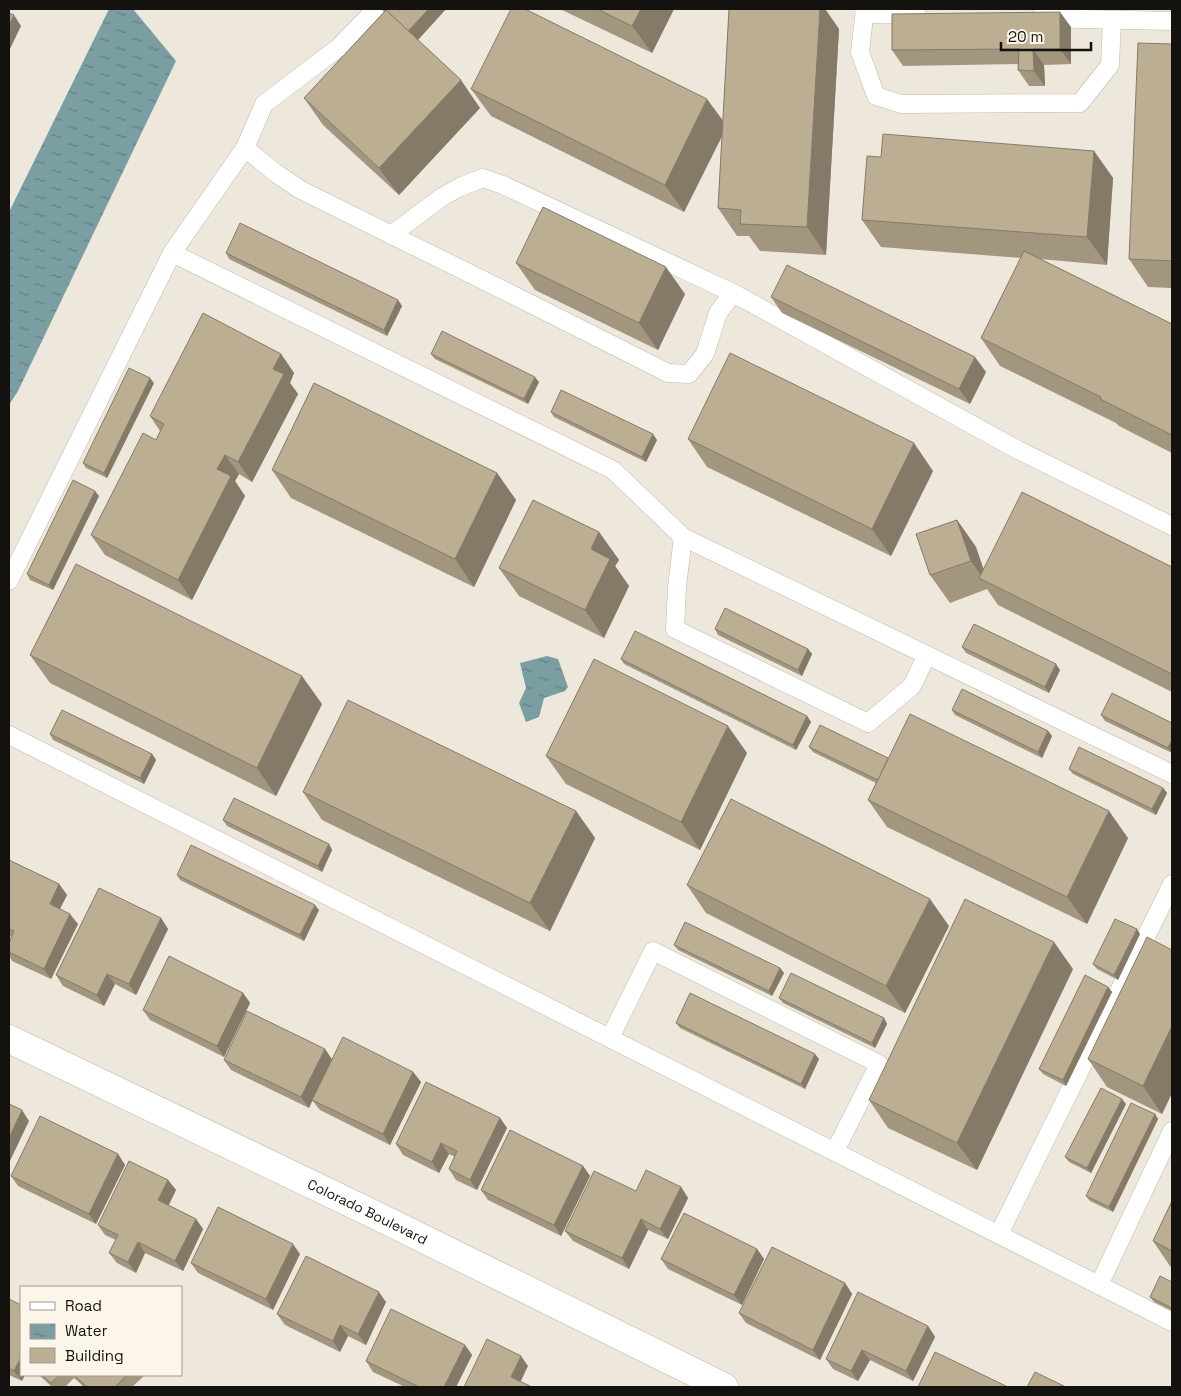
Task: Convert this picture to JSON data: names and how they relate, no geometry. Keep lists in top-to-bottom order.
{
  "streets": {
    "street": ["Colorado Boulevard"]
  },
  "legend": ["Road", "Water", "Building"],
  "scale_bar": "20 m"
}
